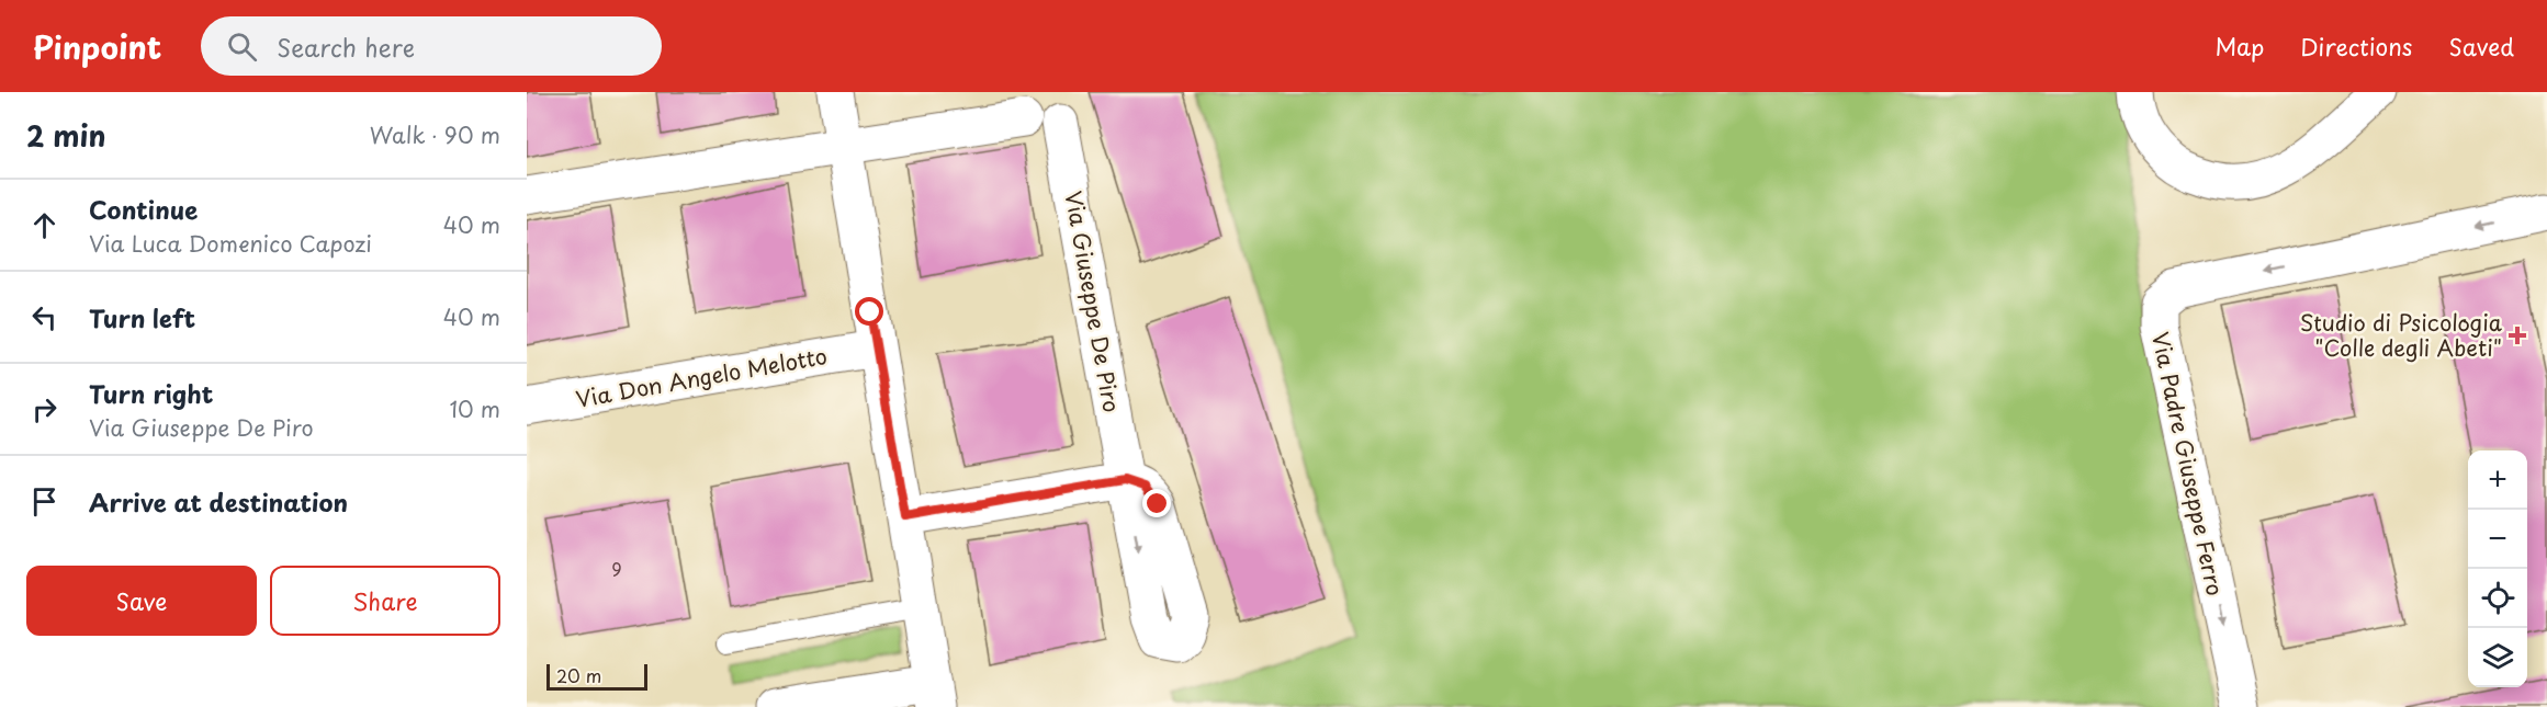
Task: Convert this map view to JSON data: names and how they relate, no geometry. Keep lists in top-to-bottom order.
{
  "streets": {
    "street": ["Via Giuseppe De Piro", "Via Don Angelo Melotto", "Via Padre Giuseppe Ferro"]
  },
  "places": {
    "health": ["Studio di Psicologia \"Colle degli Abeti\""]
  },
  "house_numbers": ["9"],
  "scale_bar": "20 m",
  "page": {
    "header": "Pinpoint",
    "search": "Search here",
    "nav": ["Map", "Directions", "Saved"],
    "heading": ["2 min", "Walk · 90 m"],
    "list": [
      ["Continue", "Via Luca Domenico Capozi", "40 m"],
      ["Turn left", "40 m"],
      ["Turn right", "Via Giuseppe De Piro", "10 m"],
      "Arrive at destination"
    ],
    "map_buttons": ["+", "−"],
    "buttons": ["Save", "Share"],
    "scale": "20 m"
  }
}
